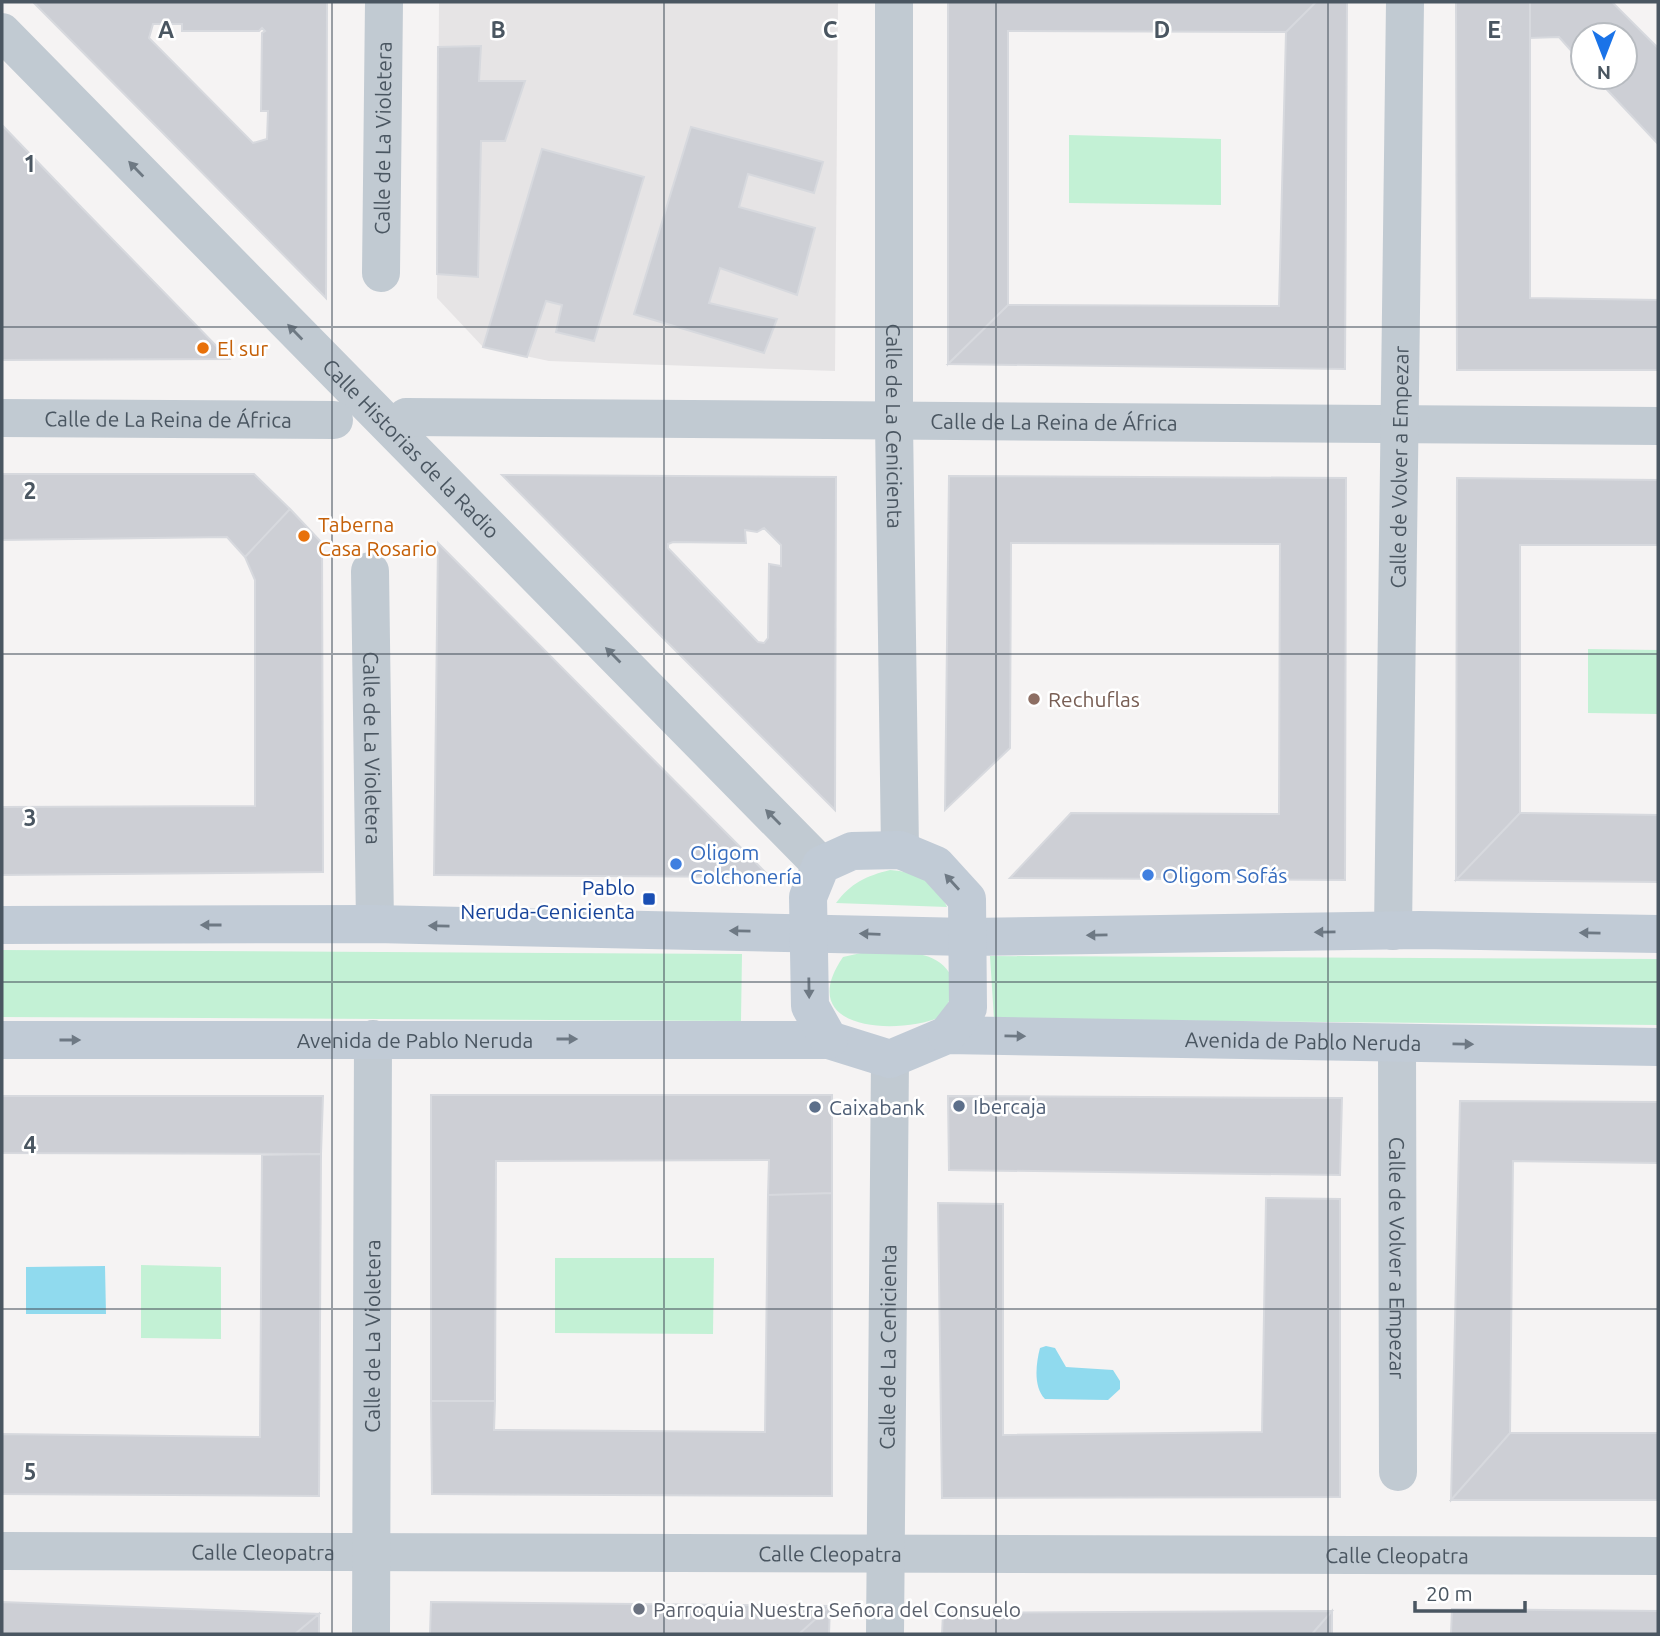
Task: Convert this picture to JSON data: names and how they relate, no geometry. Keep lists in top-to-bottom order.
{
  "streets": {
    "main road": ["Avenida de Pablo Neruda"],
    "street": [
      "Calle de La Violetera",
      "Calle de La Reina de África",
      "Calle de La Cenicienta",
      "Calle Historias de la Radio",
      "Calle de Volver a Empezar",
      "Calle Cleopatra"
    ]
  },
  "crossings": [
    ["Calle de La Violetera", "Avenida de Pablo Neruda"],
    ["Calle de La Violetera", "Calle Cleopatra"],
    ["Calle de La Reina de África", "Calle de La Cenicienta"],
    ["Calle de La Reina de África", "Calle de Volver a Empezar"],
    ["Calle de La Cenicienta", "Avenida de Pablo Neruda"],
    ["Calle de La Cenicienta", "Calle Cleopatra"],
    ["Calle de Volver a Empezar", "Avenida de Pablo Neruda"]
  ],
  "one_way": ["Calle Historias de la Radio"],
  "places": {
    "other": [
      "El sur",
      "Taberna Casa Rosario",
      "Rechuflas",
      "Oligom Colchonería",
      "Oligom Sofás",
      "Ibercaja",
      "Caixabank",
      "Parroquia Nuestra Señora del Consuelo"
    ],
    "transit": ["Pablo Neruda-Cenicienta"]
  },
  "scale_bar": "20 m",
  "north": "bottom",
  "grid": {
    "columns": [
      "A",
      "B",
      "C",
      "D",
      "E"
    ],
    "rows": [
      "1",
      "2",
      "3",
      "4",
      "5"
    ]
  }
}
